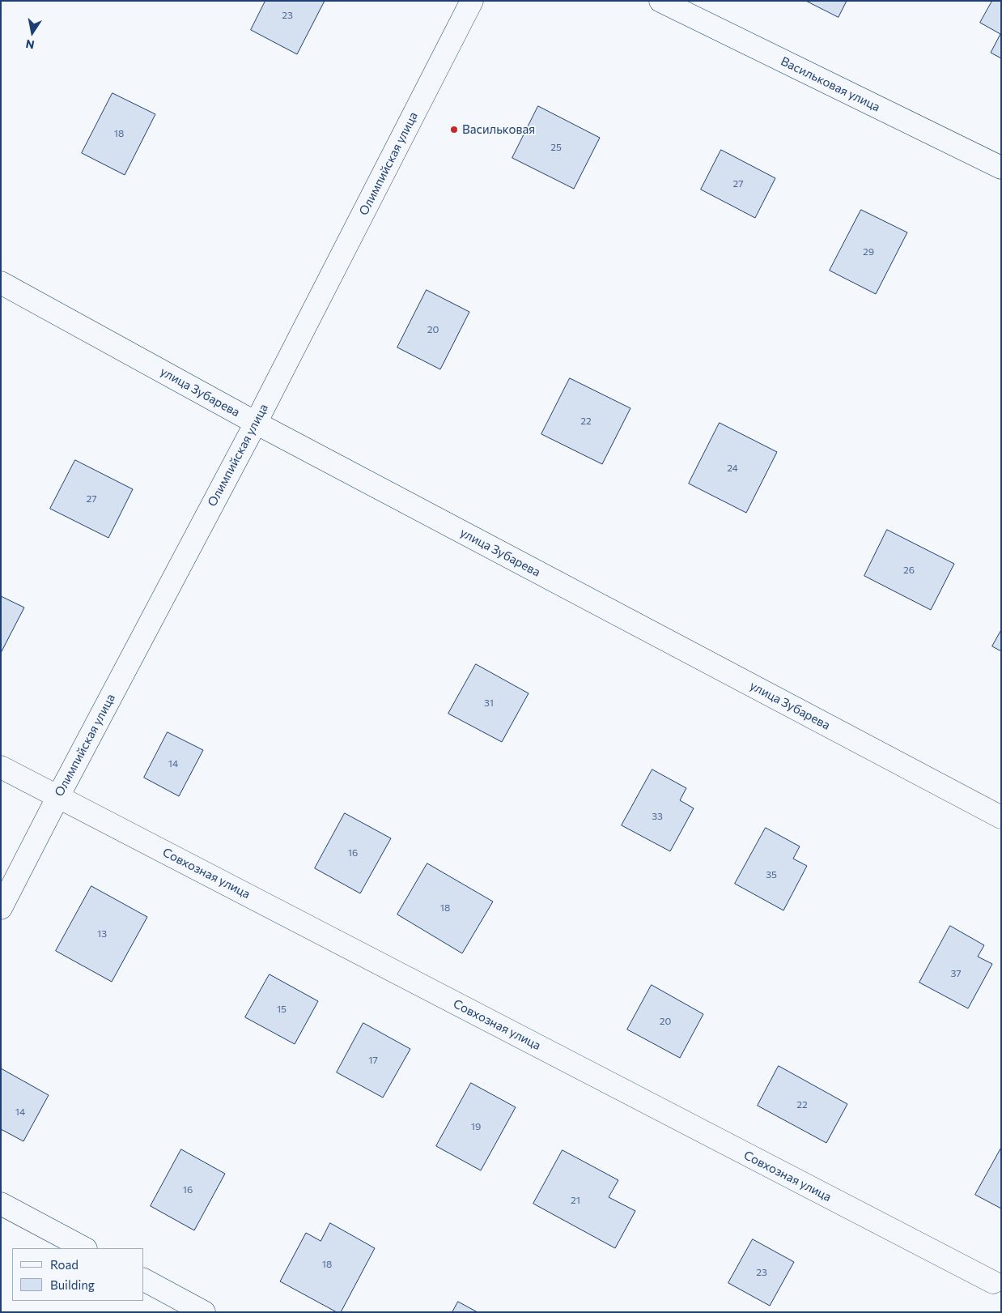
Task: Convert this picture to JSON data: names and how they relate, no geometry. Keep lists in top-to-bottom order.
{
  "streets": {
    "street": [
      "Васильковая улица",
      "Олимпийская улица",
      "улица Зубарева",
      "Совхозная улица"
    ]
  },
  "crossings": [
    ["Олимпийская улица", "улица Зубарева"],
    ["Олимпийская улица", "Совхозная улица"]
  ],
  "places": ["Васильковая"],
  "house_numbers": [
    "23",
    "18",
    "25",
    "27",
    "29",
    "20",
    "22",
    "24",
    "27",
    "26",
    "31",
    "14",
    "33",
    "16",
    "35",
    "18",
    "13",
    "37",
    "15",
    "20",
    "17",
    "22",
    "14",
    "19",
    "16",
    "21",
    "18",
    "23"
  ],
  "legend": ["Road", "Building"],
  "north": "bottom"
}
